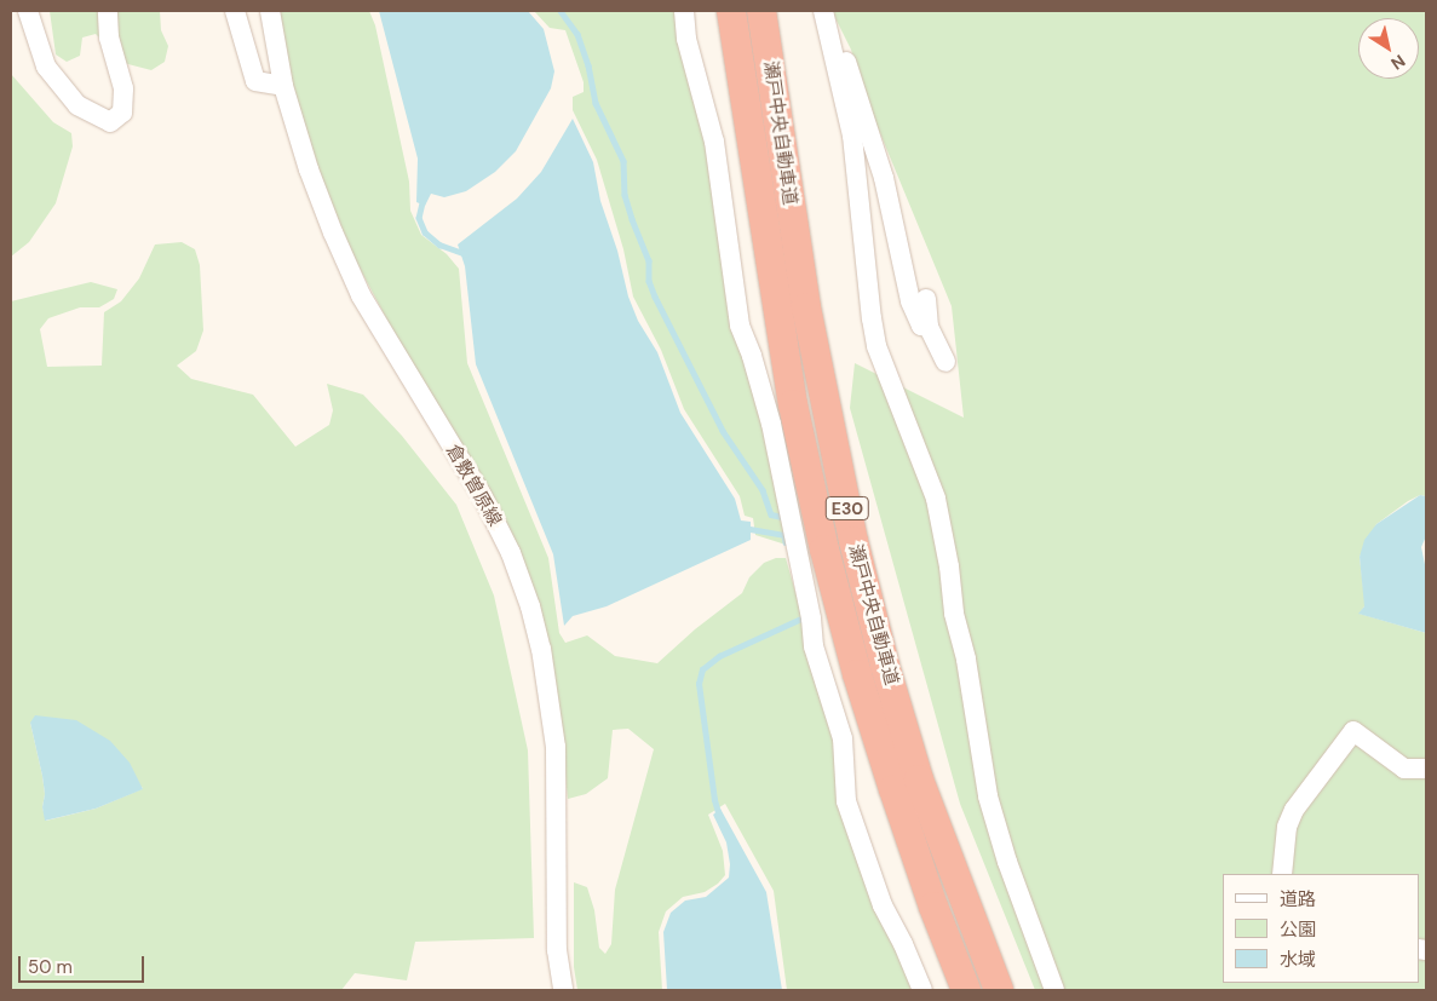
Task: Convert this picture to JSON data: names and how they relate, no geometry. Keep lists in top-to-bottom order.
{
  "streets": {
    "highway": ["瀬戸中央自動車道", "E30"],
    "street": ["倉敷曽原線"]
  },
  "legend": ["道路", "公園", "水域"],
  "scale_bar": "50 m",
  "north": "bottom right"
}
